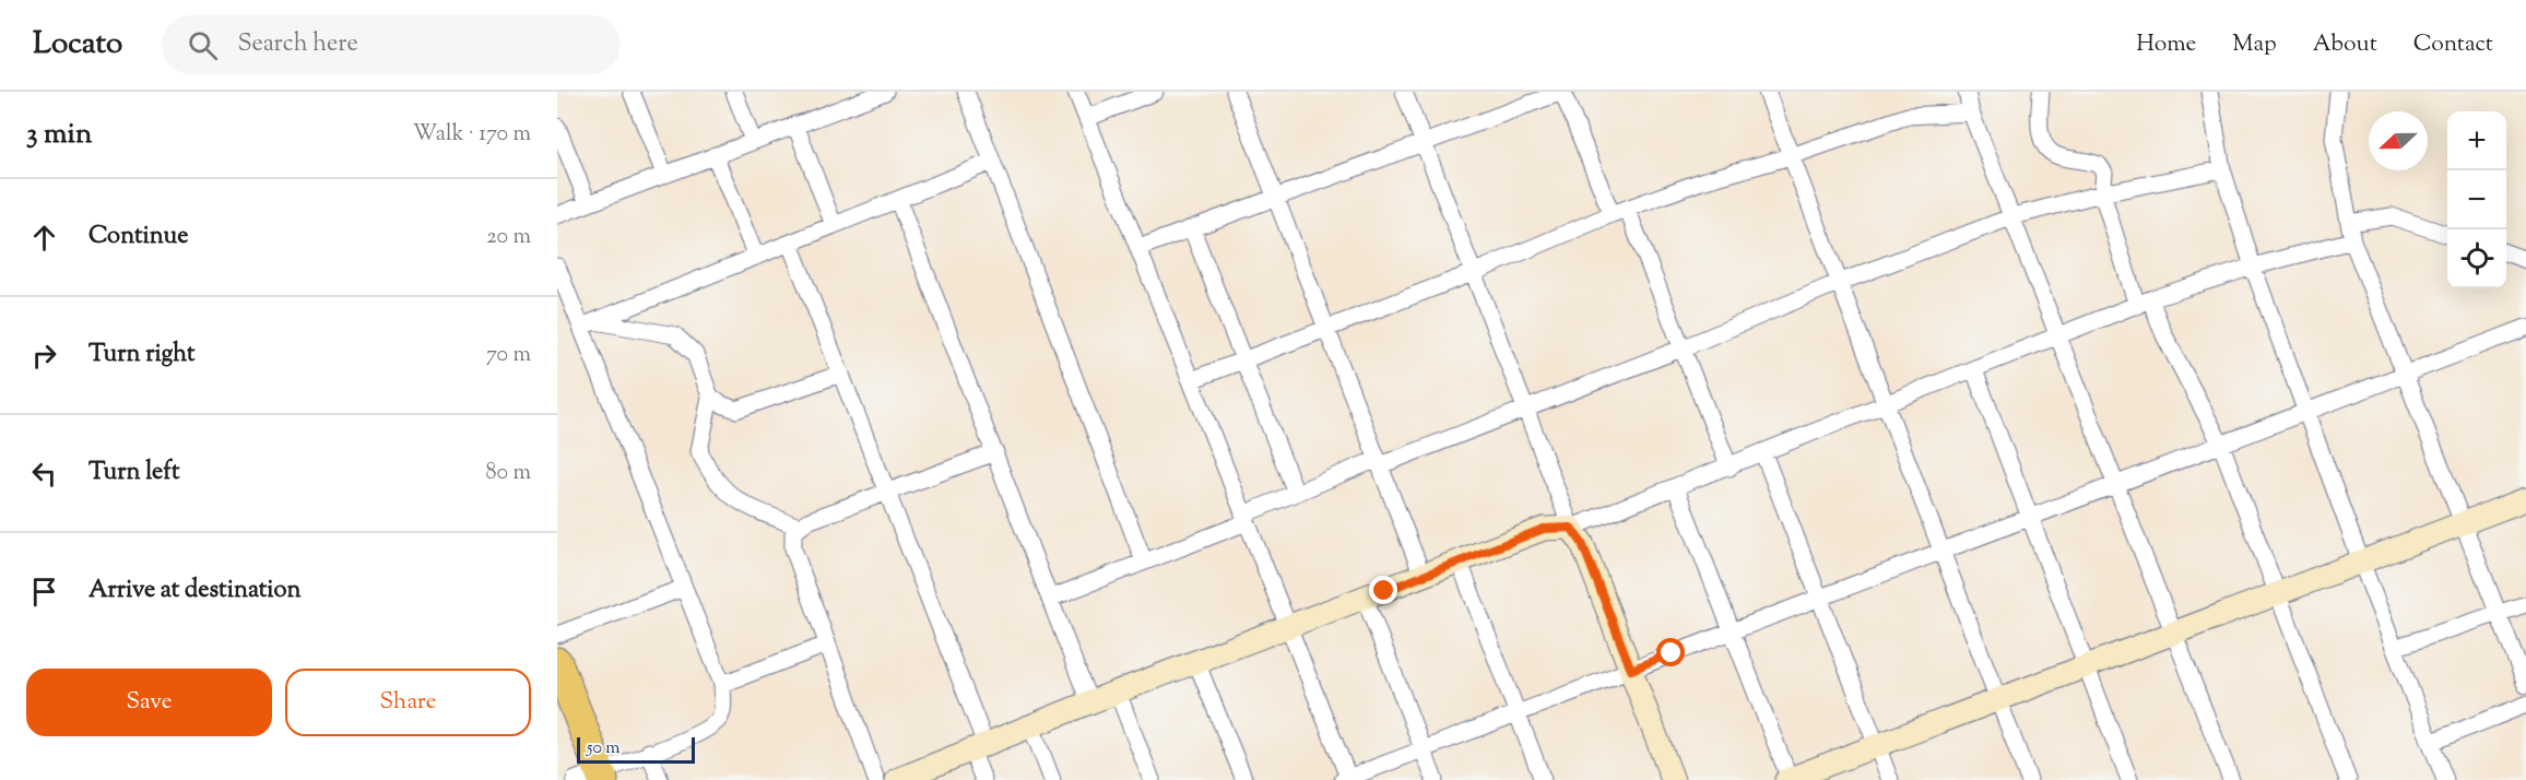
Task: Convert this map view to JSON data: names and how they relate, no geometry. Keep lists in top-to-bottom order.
{
  "scale_bar": "50 m",
  "north": "left",
  "page": {
    "header": "Locato",
    "search": "Search here",
    "nav": [
      "Home",
      "Map",
      "About",
      "Contact"
    ],
    "heading": ["3 min", "Walk · 170 m"],
    "map_buttons": ["+", "−"],
    "list": [
      ["Continue", "20 m"],
      ["Turn right", "70 m"],
      ["Turn left", "80 m"],
      "Arrive at destination"
    ],
    "buttons": ["Save", "Share"],
    "scale": "50 m"
  }
}
